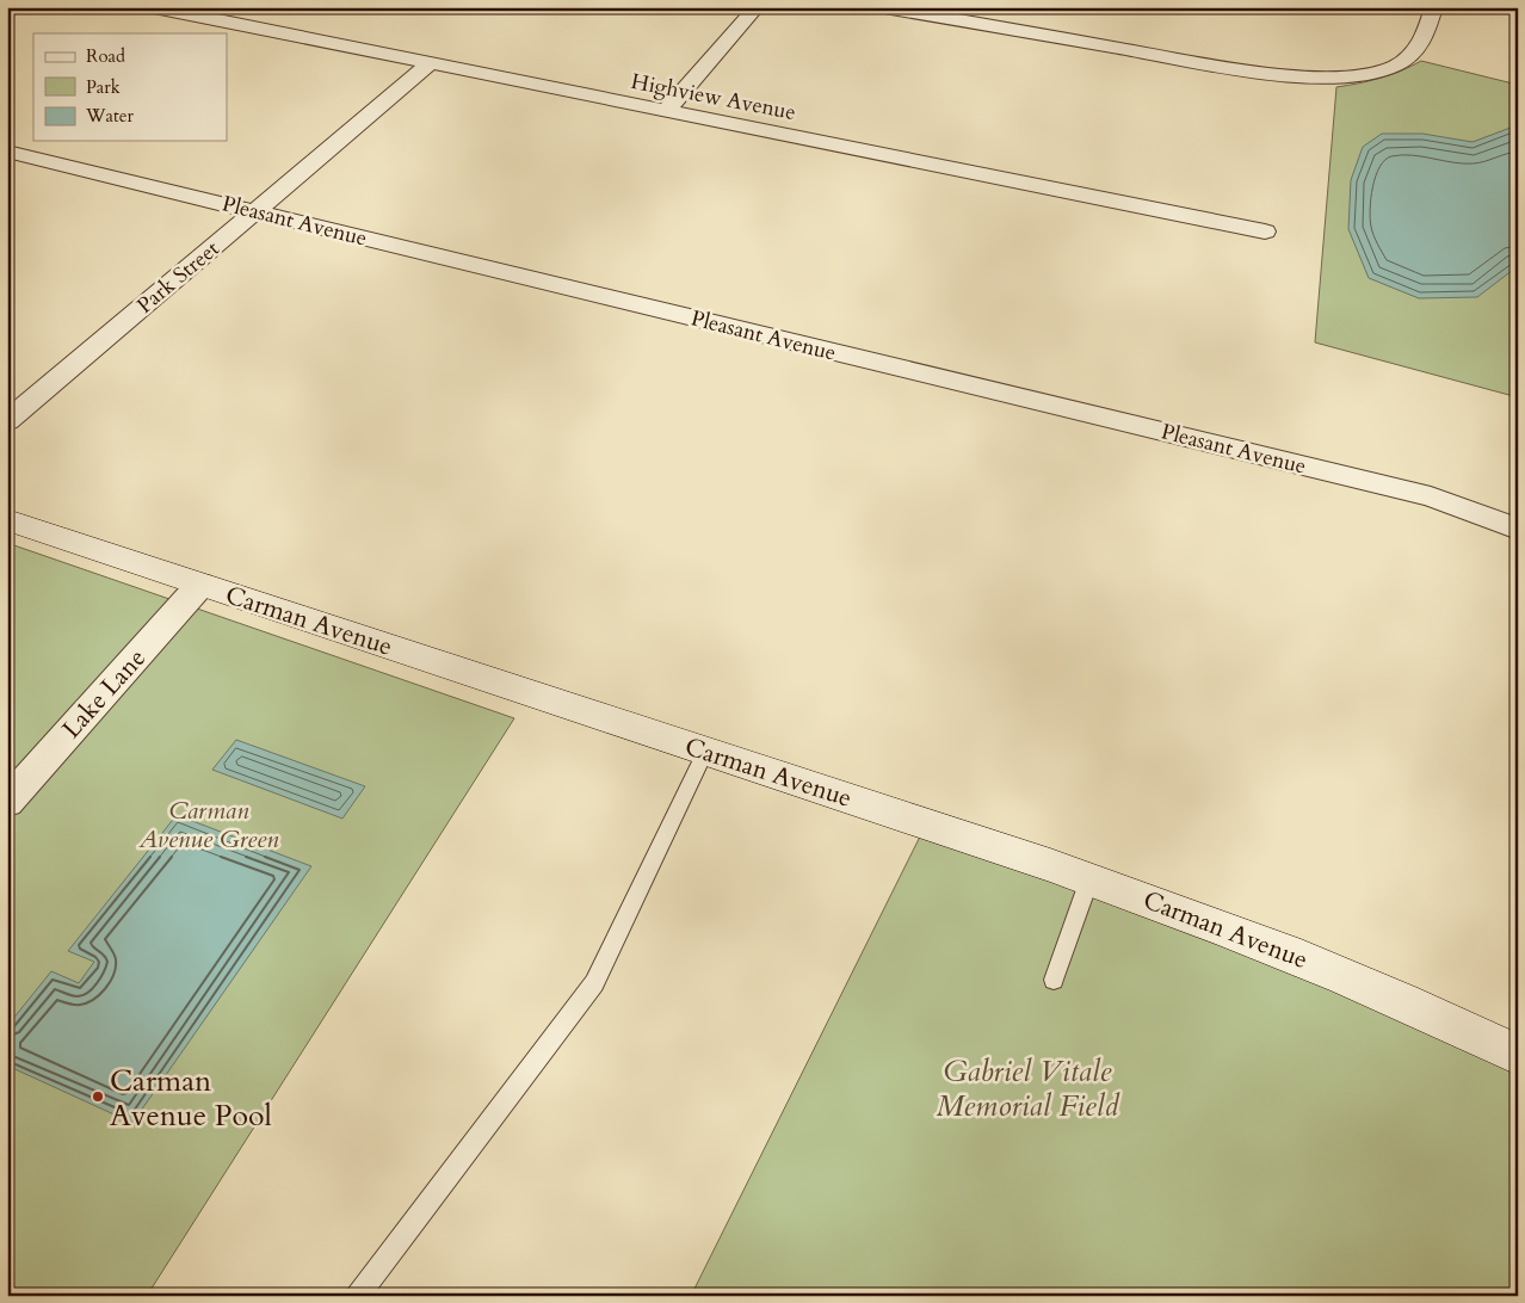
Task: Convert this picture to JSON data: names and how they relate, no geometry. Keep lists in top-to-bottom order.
{
  "streets": {
    "main road": ["Carman Avenue"],
    "street": [
      "Highview Avenue",
      "Pleasant Avenue",
      "Park Street",
      "Lake Lane"
    ]
  },
  "crossings": [
    ["Highview Avenue", "Park Street"],
    ["Pleasant Avenue", "Park Street"],
    ["Carman Avenue", "Lake Lane"]
  ],
  "parks": ["Carman Avenue Green", "Gabriel Vitale Memorial Field"],
  "places": ["Carman Avenue Pool"],
  "legend": ["Road", "Park", "Water"]
}
